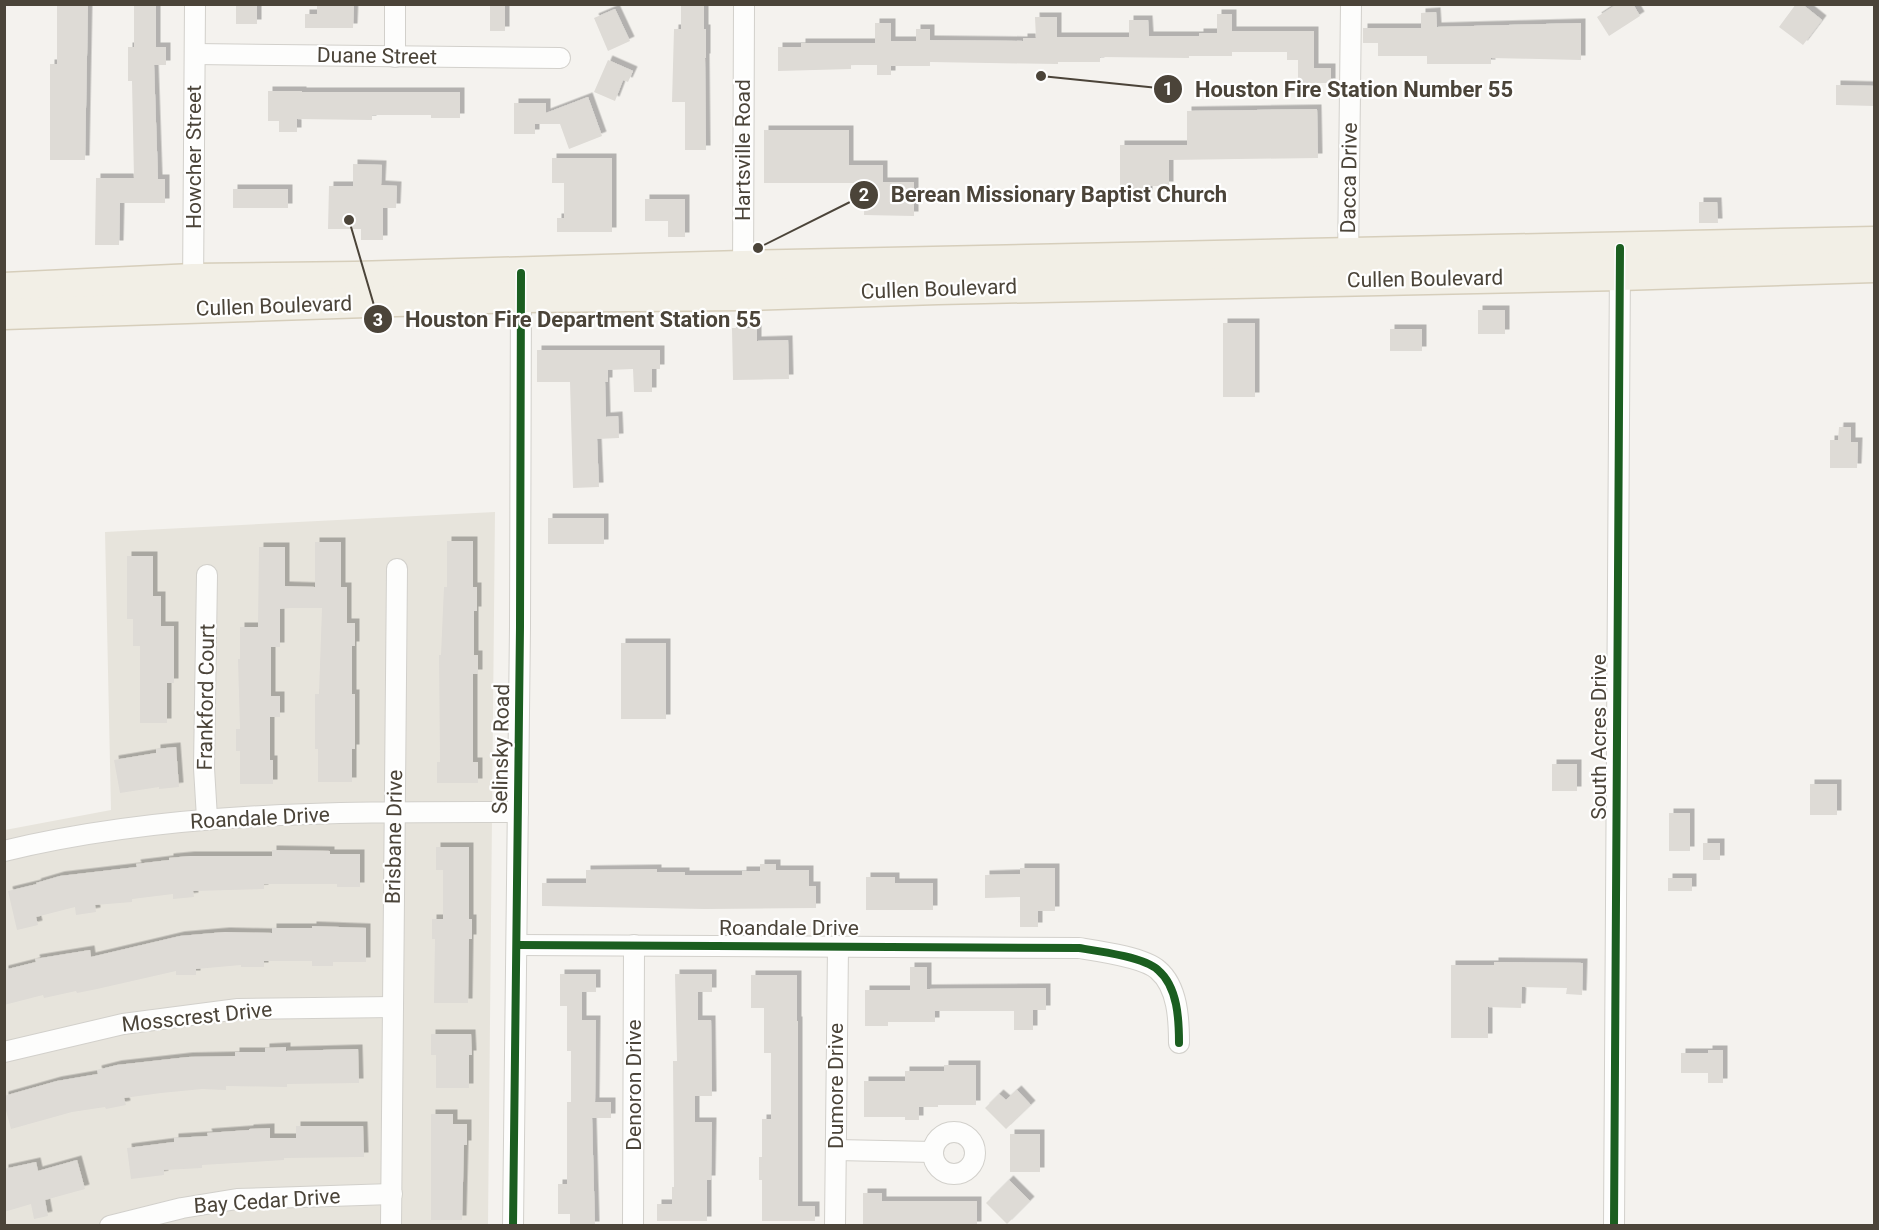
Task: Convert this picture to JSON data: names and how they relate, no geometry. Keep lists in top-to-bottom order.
{
  "streets": {
    "main road": ["Cullen Boulevard"],
    "street": [
      "Duane Street",
      "Hartsville Road",
      "Howcher Street",
      "Dacca Drive",
      "Frankford Court",
      "South Acres Drive",
      "Selinsky Road",
      "Roandale Drive",
      "Brisbane Drive",
      "Mosscrest Drive",
      "Denoron Drive",
      "Dumore Drive",
      "Bay Cedar Drive"
    ]
  },
  "crossings": [
    ["Duane Street", "Howcher Street"],
    ["Hartsville Road", "Cullen Boulevard"],
    ["Howcher Street", "Cullen Boulevard"],
    ["Dacca Drive", "Cullen Boulevard"],
    ["Cullen Boulevard", "South Acres Drive"],
    ["Cullen Boulevard", "Selinsky Road"],
    ["Frankford Court", "Roandale Drive"],
    ["Selinsky Road", "Roandale Drive"],
    ["Roandale Drive", "Brisbane Drive"],
    ["Roandale Drive", "Denoron Drive"],
    ["Roandale Drive", "Dumore Drive"],
    ["Brisbane Drive", "Mosscrest Drive"],
    ["Brisbane Drive", "Bay Cedar Drive"]
  ],
  "places": ["Houston Fire Station Number 55", "Houston Fire Department Station 55", "Berean Missionary Baptist Church"]
}
